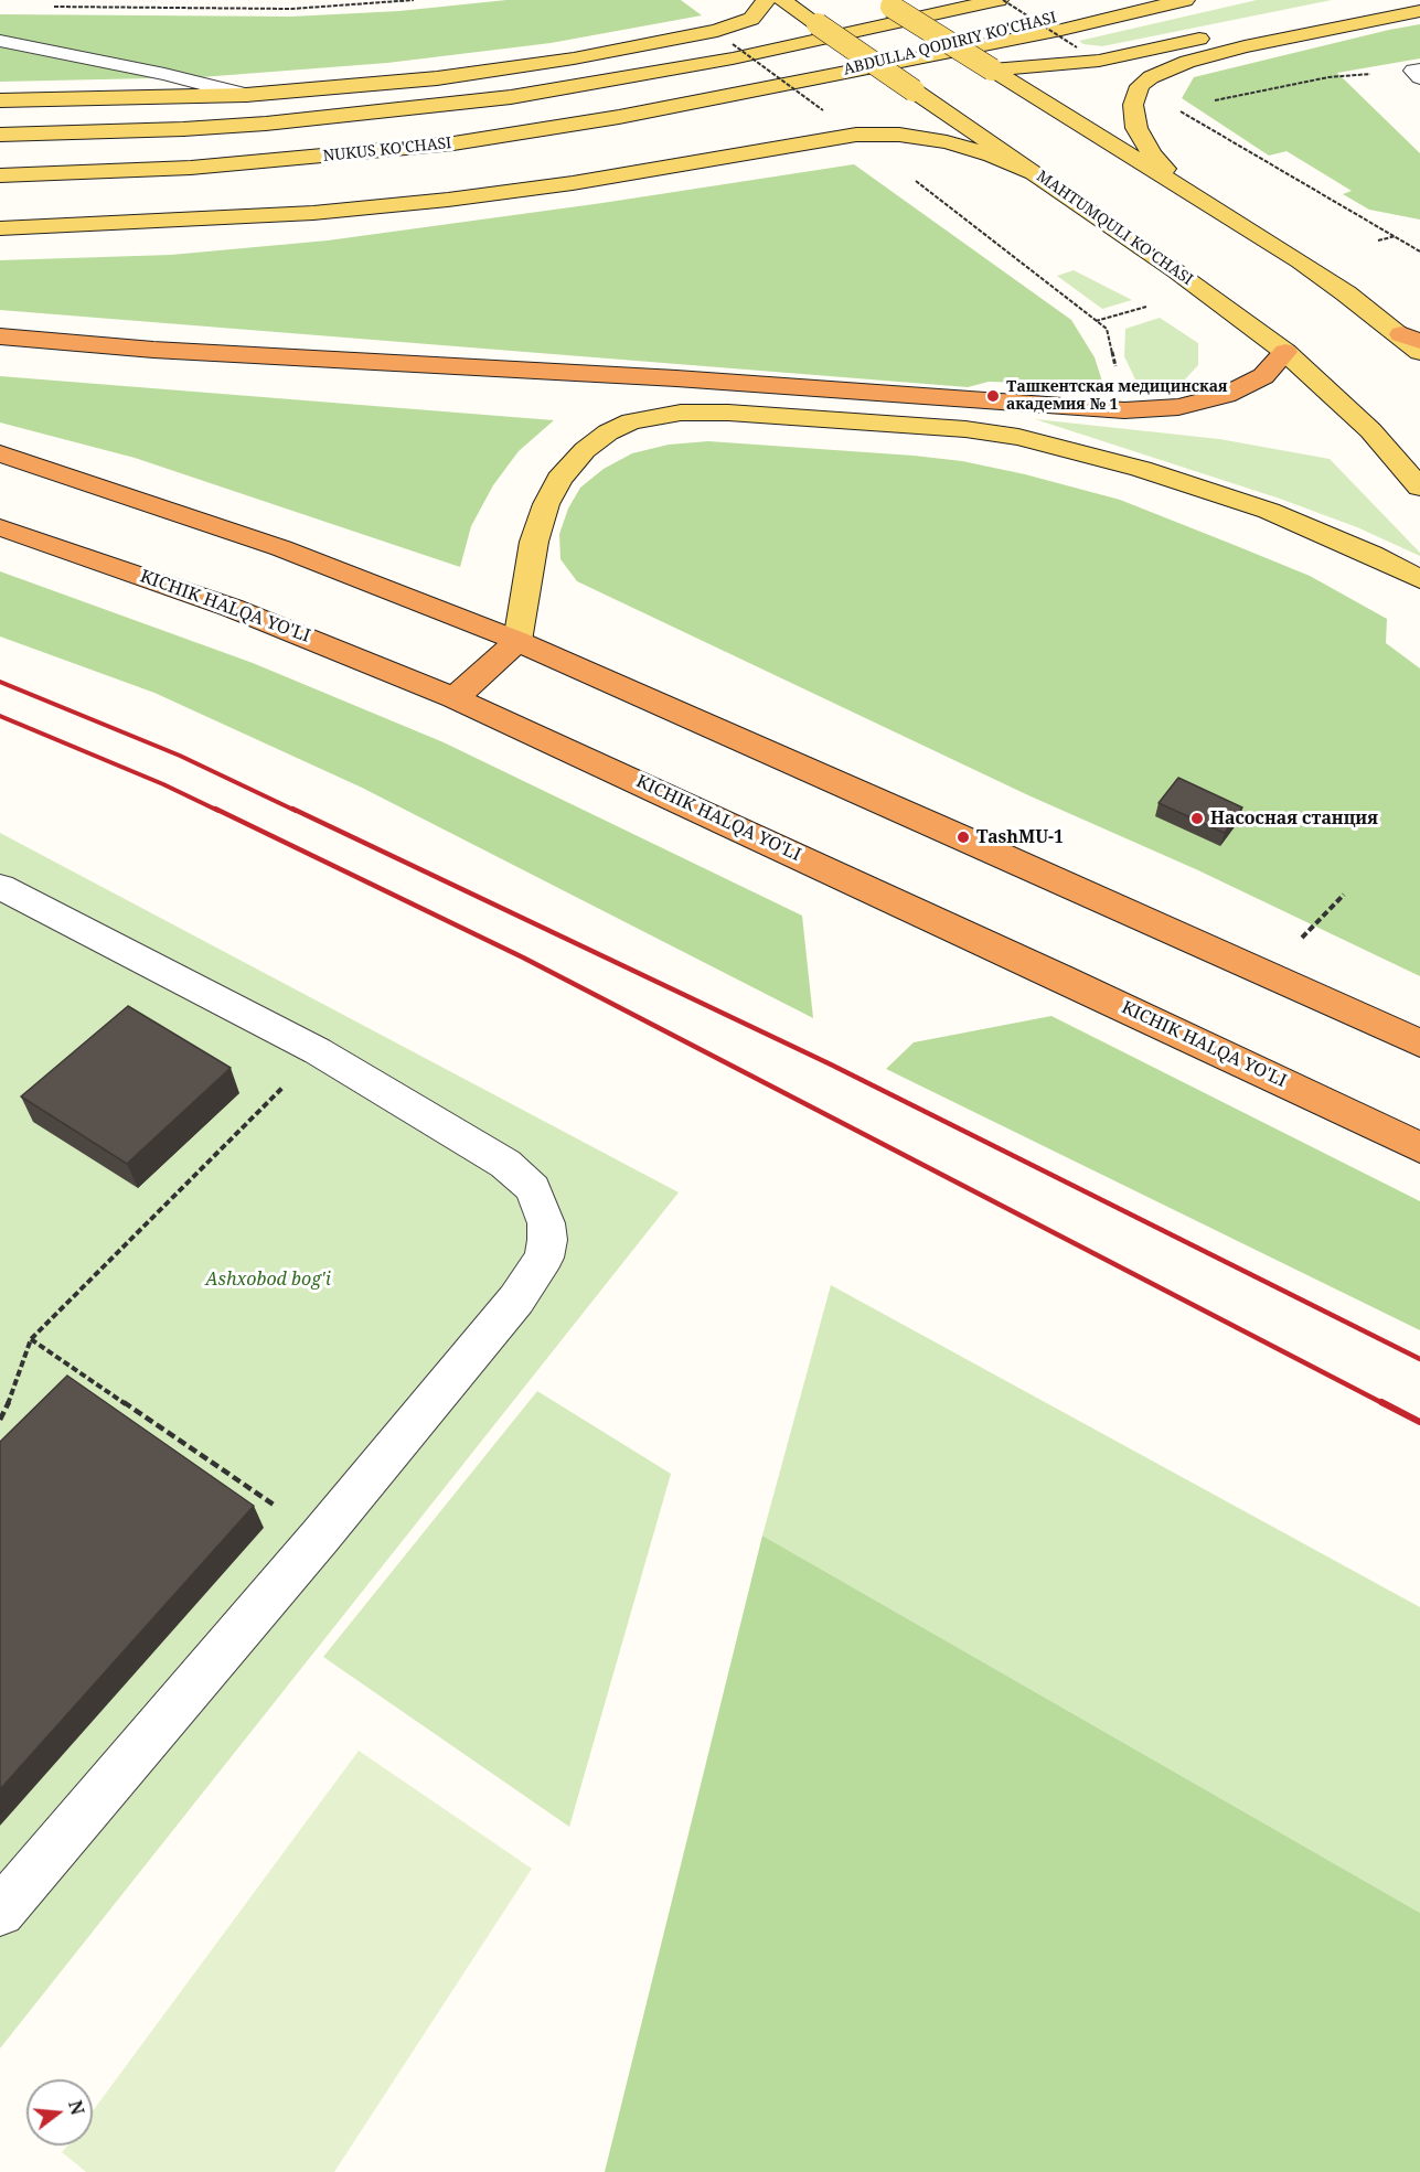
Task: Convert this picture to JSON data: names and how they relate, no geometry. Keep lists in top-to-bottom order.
{
  "streets": {
    "highway": ["KICHIK HALQA YO'LI"],
    "main road": ["ABDULLA QODIRIY KO'CHASI", "NUKUS KO'CHASI", "MAHTUMQULI KO'CHASI"]
  },
  "crossings": [
    ["ABDULLA QODIRIY KO'CHASI", "NUKUS KO'CHASI"]
  ],
  "parks": ["Ashxobod bog'i"],
  "places": ["Ташкентская медицинская академия № 1", "Насосная станция", "TashMU-1"],
  "north": "right"
}
